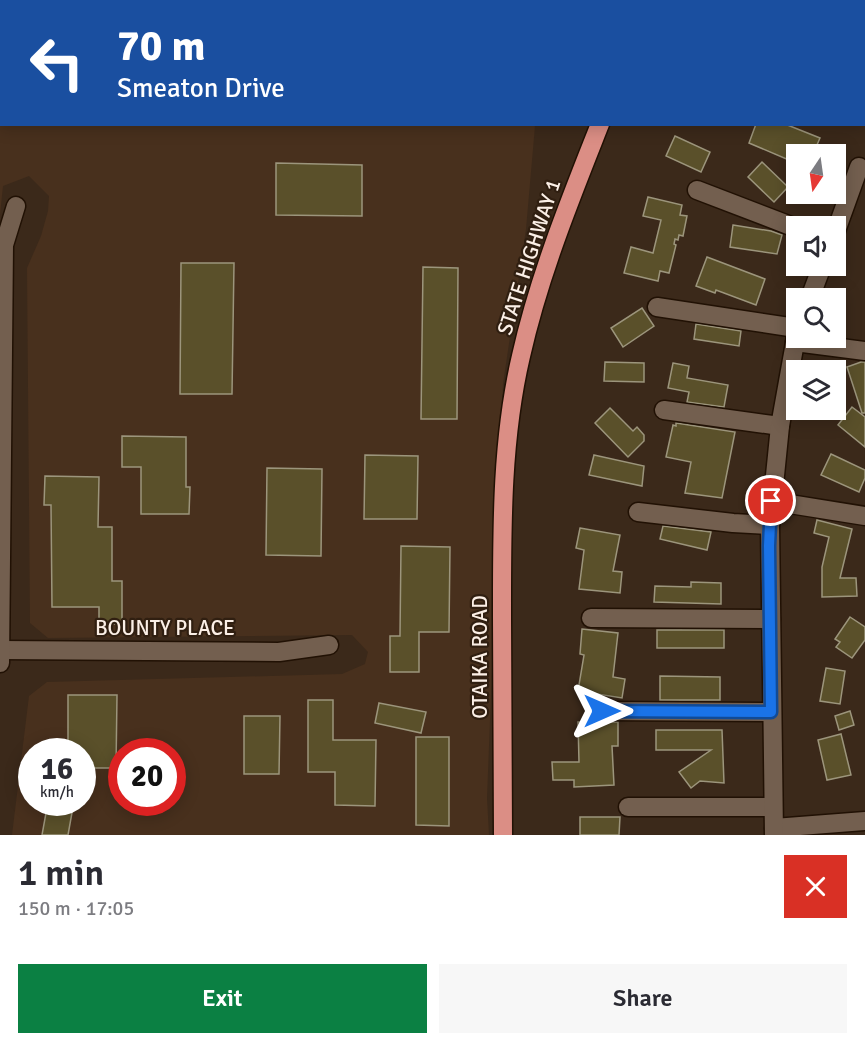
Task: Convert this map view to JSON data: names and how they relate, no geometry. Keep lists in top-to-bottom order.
{
  "streets": {
    "highway": ["STATE HIGHWAY 1", "OTAIKA ROAD"],
    "street": ["BOUNTY PLACE"]
  },
  "crossings": [
    ["STATE HIGHWAY 1", "OTAIKA ROAD"]
  ],
  "north": "bottom",
  "page": {
    "turn": ["70 m", "Smeaton Drive"],
    "speed": "16 km/h",
    "limit": "20",
    "heading": ["1 min", "150 m · 17:05"],
    "buttons": ["Exit", "Share"]
  }
}
